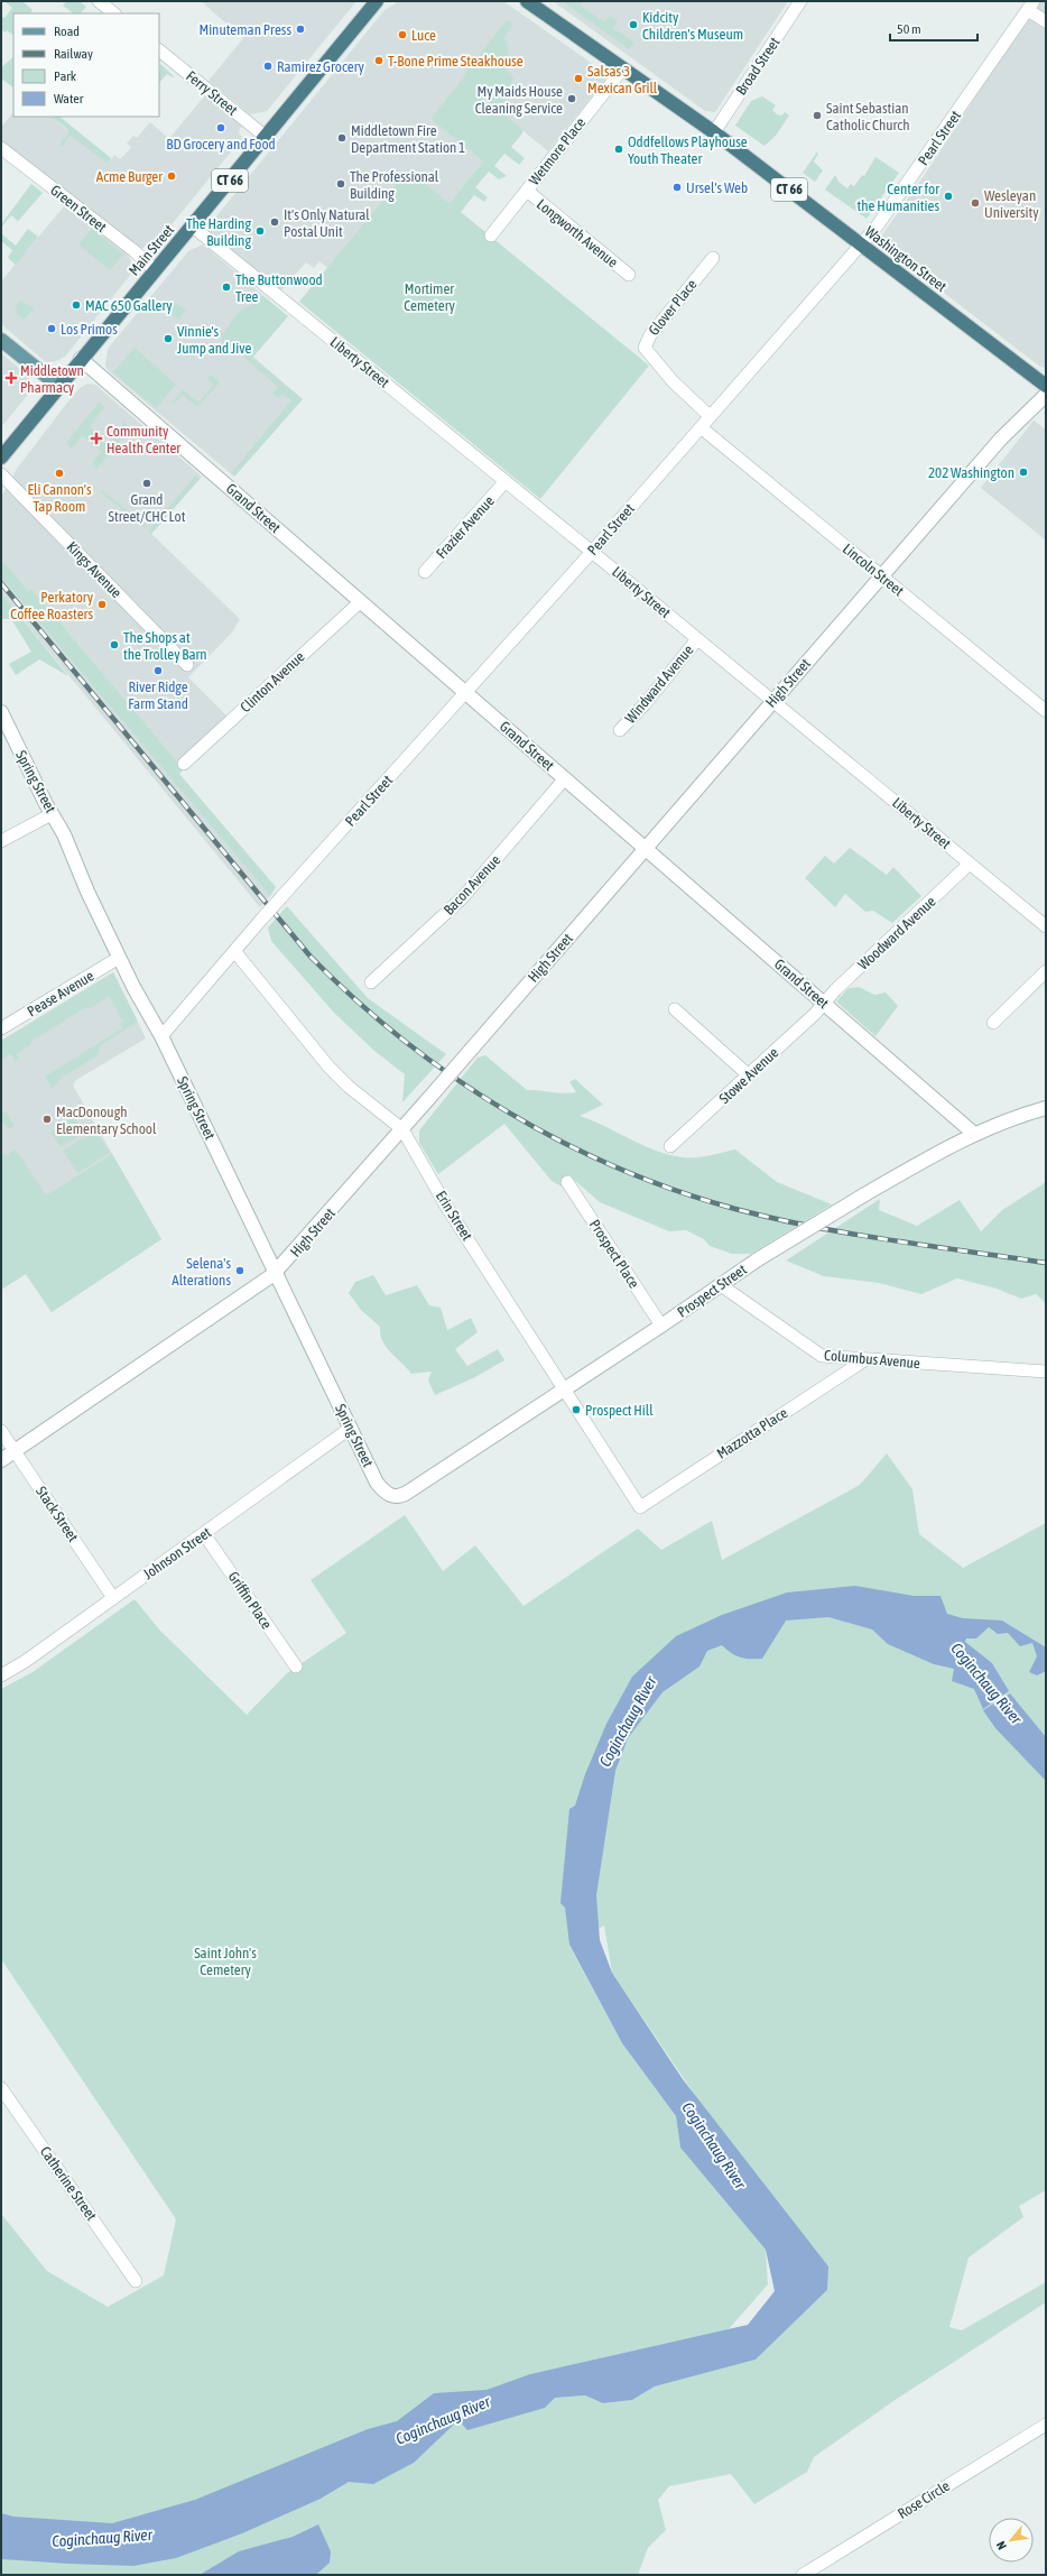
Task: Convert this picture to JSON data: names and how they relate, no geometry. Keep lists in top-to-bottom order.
{
  "streets": {
    "highway": ["CT 66", "Main Street", "Washington Street"],
    "street": [
      "Broad Street",
      "Ferry Street",
      "Pearl Street",
      "Wetmore Place",
      "Green Street",
      "Longworth Avenue",
      "Glover Place",
      "Liberty Street",
      "Grand Street",
      "Frazier Avenue",
      "Kings Avenue",
      "Lincoln Street",
      "Clinton Avenue",
      "High Street",
      "Windward Avenue",
      "Spring Street",
      "Bacon Avenue",
      "Woodward Avenue",
      "Pease Avenue",
      "Stowe Avenue",
      "Erin Street",
      "Prospect Place",
      "Prospect Street",
      "Columbus Avenue",
      "Mazzotta Place",
      "Stack Street",
      "Johnson Street",
      "Griffin Place",
      "Catherine Street",
      "Rose Circle"
    ]
  },
  "crossings": [
    ["Broad Street", "Washington Street"],
    ["Ferry Street", "Main Street"],
    ["Pearl Street", "Washington Street"],
    ["Pearl Street", "Glover Place"],
    ["Pearl Street", "Liberty Street"],
    ["Pearl Street", "Grand Street"],
    ["Pearl Street", "Lincoln Street"],
    ["Pearl Street", "Spring Street"],
    ["Pearl Street", "Erin Street"],
    ["Wetmore Place", "Longworth Avenue"],
    ["Wetmore Place", "Washington Street"],
    ["Green Street", "Main Street"],
    ["Main Street", "Liberty Street"],
    ["Main Street", "Grand Street"],
    ["Liberty Street", "Frazier Avenue"],
    ["Liberty Street", "High Street"],
    ["Liberty Street", "Windward Avenue"],
    ["Liberty Street", "Woodward Avenue"],
    ["Grand Street", "Clinton Avenue"],
    ["Grand Street", "High Street"],
    ["Grand Street", "Bacon Avenue"],
    ["Grand Street", "Woodward Avenue"],
    ["Grand Street", "Stowe Avenue"],
    ["Grand Street", "Prospect Street"],
    ["Lincoln Street", "High Street"],
    ["High Street", "Spring Street"],
    ["High Street", "Erin Street"],
    ["High Street", "Stack Street"],
    ["Spring Street", "Pease Avenue"],
    ["Spring Street", "Prospect Street"],
    ["Spring Street", "Johnson Street"],
    ["Woodward Avenue", "Stowe Avenue"],
    ["Erin Street", "Prospect Street"],
    ["Erin Street", "Mazzotta Place"],
    ["Prospect Place", "Prospect Street"],
    ["Prospect Street", "Columbus Avenue"],
    ["Columbus Avenue", "Mazzotta Place"],
    ["Stack Street", "Johnson Street"],
    ["Johnson Street", "Griffin Place"]
  ],
  "water": ["Coginchaug River"],
  "parks": ["Mortimer Cemetery", "Saint John's Cemetery"],
  "places": {
    "other": [
      "Kidcity Children's Museum",
      "Minuteman Press",
      "Luce",
      "T-Bone Prime Steakhouse",
      "Ramirez Grocery",
      "Salsas 3 Mexican Grill",
      "My Maids House Cleaning Service",
      "Saint Sebastian Catholic Church",
      "BD Grocery and Food",
      "Middletown Fire Department Station 1",
      "Oddfellows Playhouse Youth Theater",
      "Acme Burger",
      "The Professional Building",
      "Ursel's Web",
      "Center for the Humanities",
      "Wesleyan University",
      "It's Only Natural Postal Unit",
      "The Harding Building",
      "The Buttonwood Tree",
      "MAC 650 Gallery",
      "Los Primos",
      "Vinnie's Jump and Jive",
      "202 Washington",
      "Eli Cannon's Tap Room",
      "Grand Street/CHC Lot",
      "Perkatory Coffee Roasters",
      "The Shops at the Trolley Barn",
      "River Ridge Farm Stand",
      "MacDonough Elementary School",
      "Selena's Alterations",
      "Prospect Hill"
    ],
    "health": ["Middletown Pharmacy", "Community Health Center"]
  },
  "legend": [
    "Road",
    "Railway",
    "Park",
    "Water"
  ],
  "scale_bar": "50 m",
  "north": "bottom left"
}
